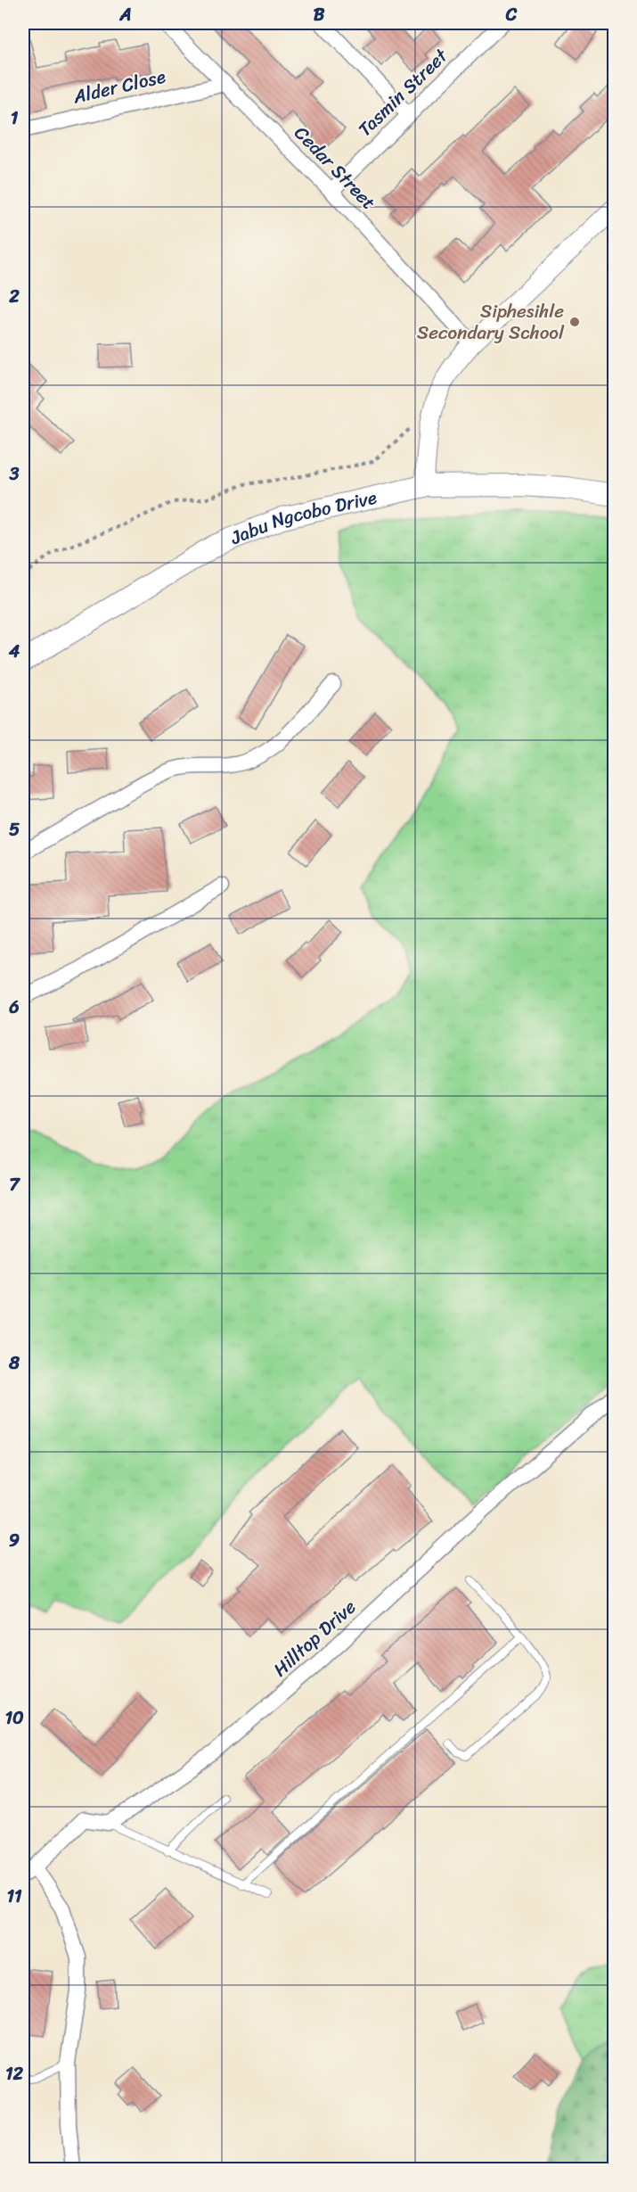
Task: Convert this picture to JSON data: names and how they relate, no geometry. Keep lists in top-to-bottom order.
{
  "streets": {
    "main road": ["Jabu Ngcobo Drive"],
    "street": [
      "Alder Close",
      "Tasmin Street",
      "Cedar Street",
      "Hilltop Drive"
    ]
  },
  "crossings": [
    ["Alder Close", "Cedar Street"],
    ["Tasmin Street", "Cedar Street"]
  ],
  "places": ["Siphesihle Secondary School"],
  "grid": {
    "columns": ["A", "B", "C"],
    "rows": [
      "1",
      "2",
      "3",
      "4",
      "5",
      "6",
      "7",
      "8",
      "9",
      "10",
      "11",
      "12"
    ]
  }
}
